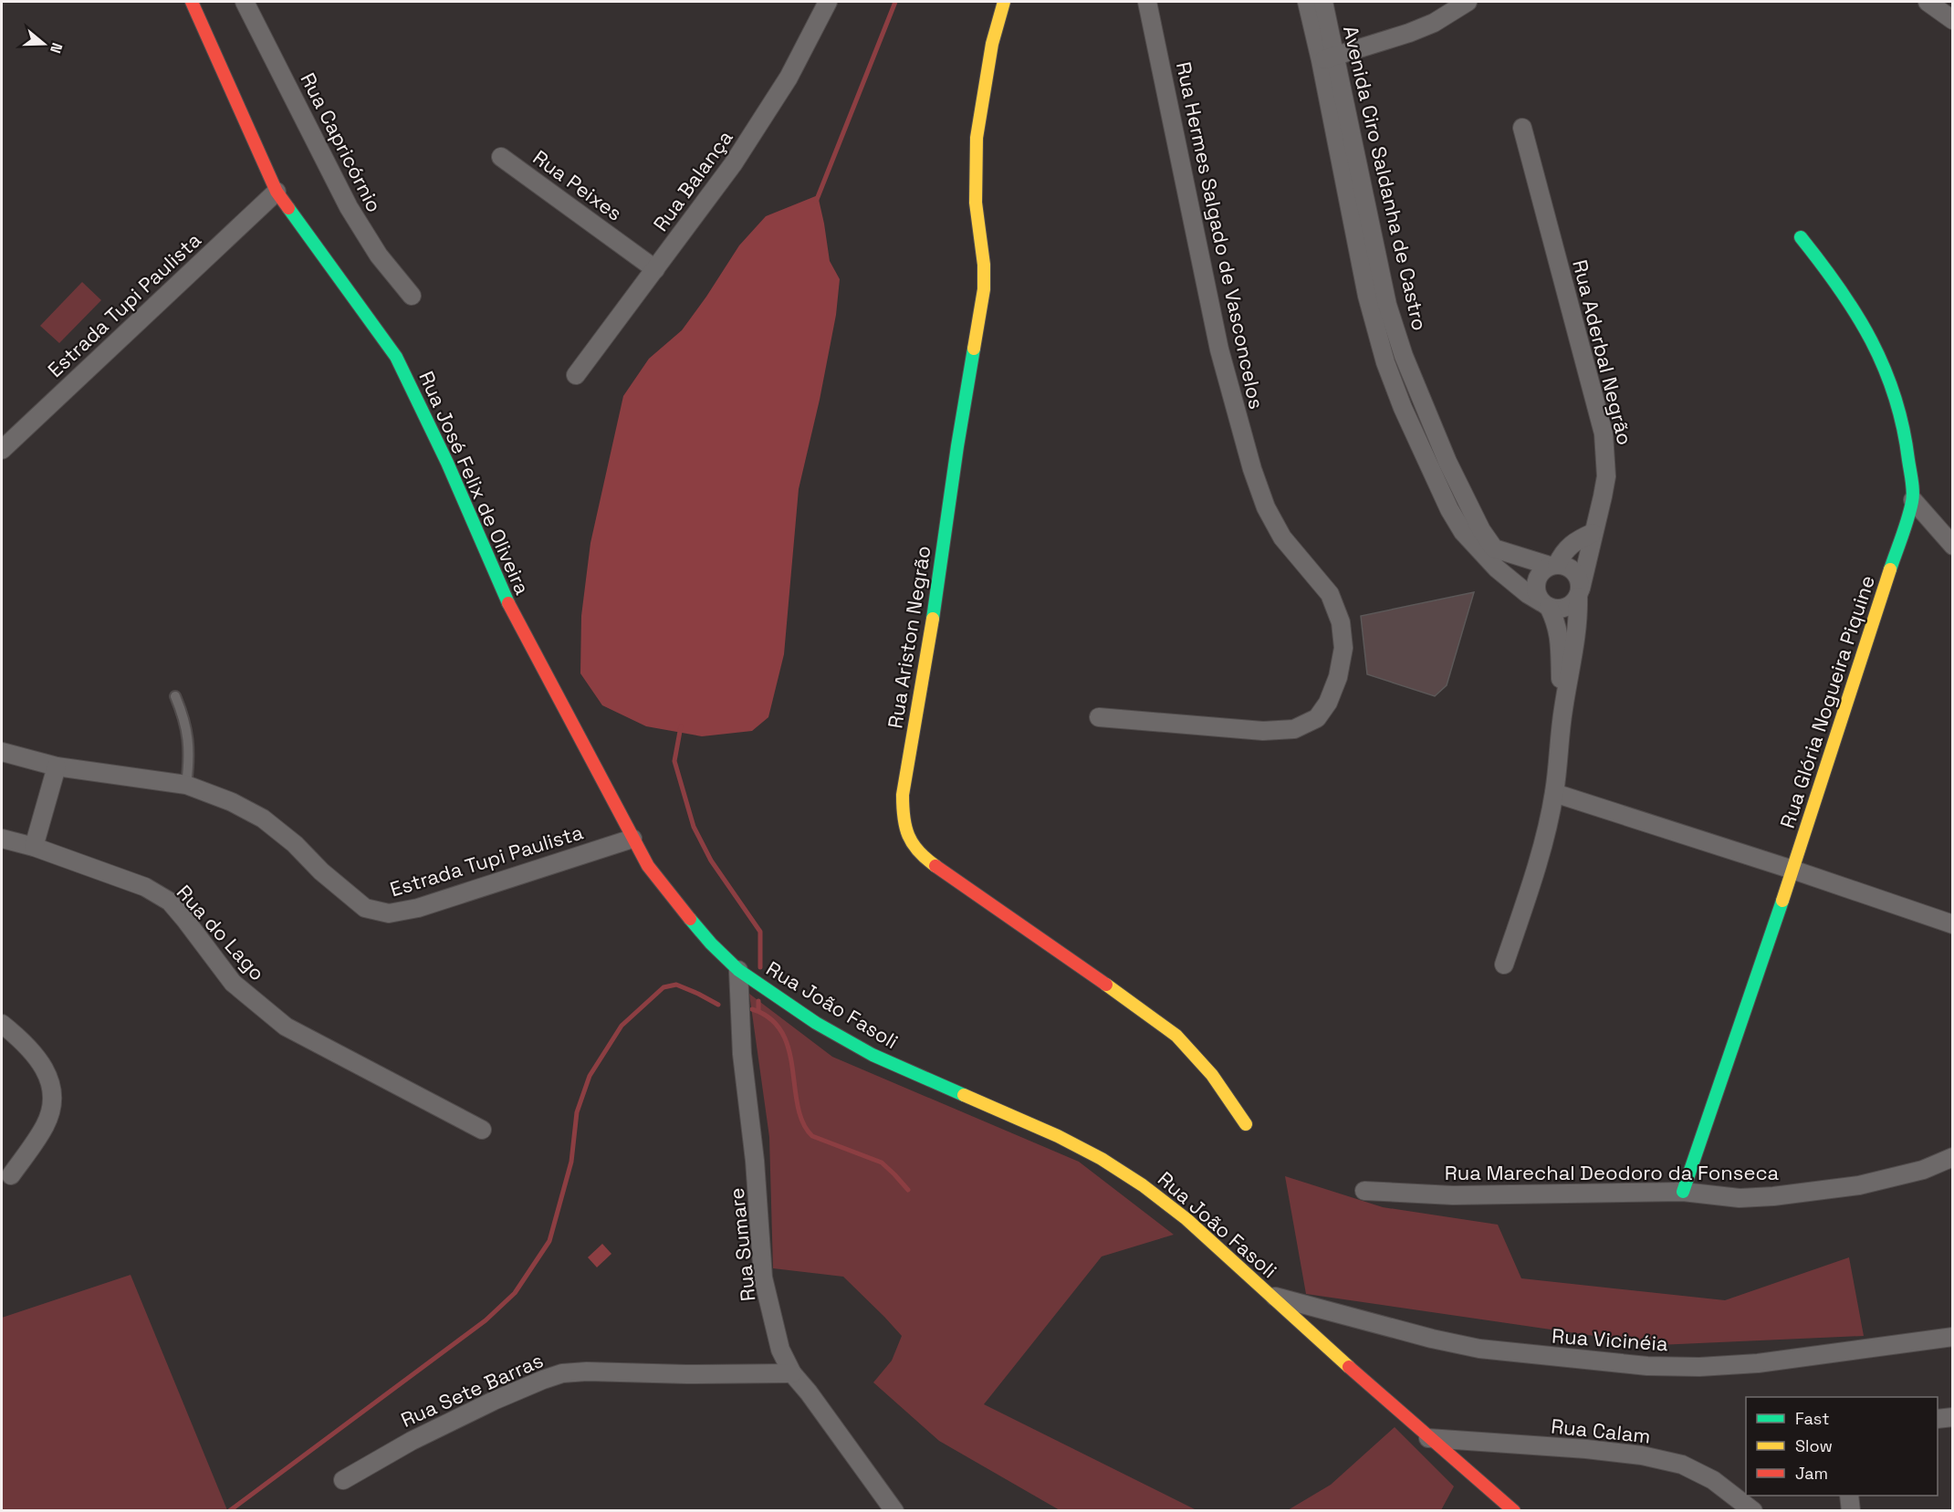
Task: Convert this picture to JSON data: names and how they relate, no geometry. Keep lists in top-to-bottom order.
{
  "streets": {
    "street": [
      "Rua Capricórnio",
      "Avenida Ciro Saldanha de Castro",
      "Rua Balança",
      "Rua Peixes",
      "Rua Hermes Salgado de Vasconcelos",
      "Estrada Tupi Paulista",
      "Rua Aderbal Negrão",
      "Rua José Felix de Oliveira",
      "Rua Ariston Negrão",
      "Rua Glória Nogueira Piquine",
      "Rua do Lago",
      "Rua João Fasoli",
      "Rua Marechal Deodoro da Fonseca",
      "Rua Sumare",
      "Rua Vicinéia",
      "Rua Sete Barras",
      "Rua Calam"
    ]
  },
  "crossings": [
    ["Avenida Ciro Saldanha de Castro", "Rua Aderbal Negrão"],
    ["Rua Balança", "Rua Peixes"],
    ["Estrada Tupi Paulista", "Rua José Felix de Oliveira"],
    ["Rua José Felix de Oliveira", "Rua João Fasoli"],
    ["Rua José Felix de Oliveira", "Rua Sumare"],
    ["Rua Glória Nogueira Piquine", "Rua Marechal Deodoro da Fonseca"],
    ["Rua João Fasoli", "Rua Sumare"],
    ["Rua João Fasoli", "Rua Vicinéia"],
    ["Rua João Fasoli", "Rua Calam"],
    ["Rua Sumare", "Rua Sete Barras"]
  ],
  "legend": ["Fast", "Slow", "Jam"],
  "north": "right"
}
